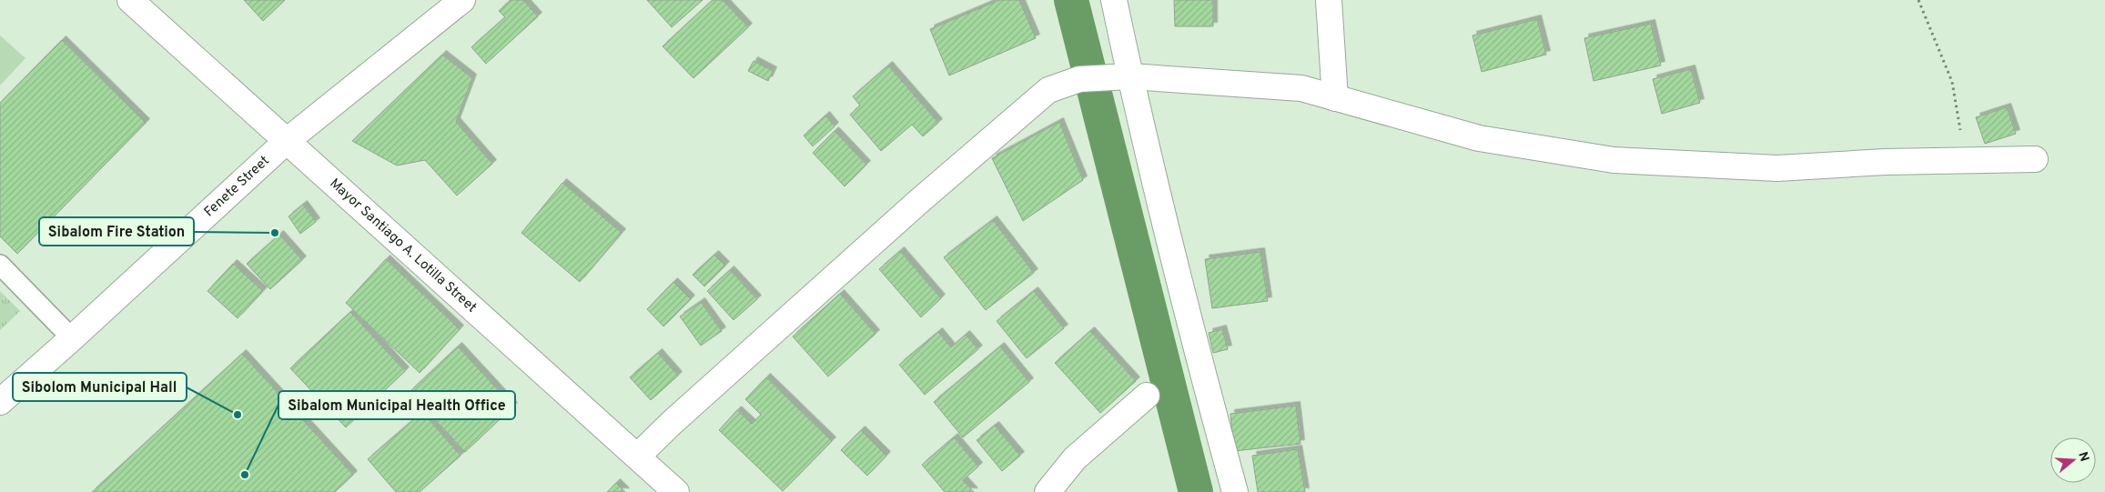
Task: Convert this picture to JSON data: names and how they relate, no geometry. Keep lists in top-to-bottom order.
{
  "streets": {
    "street": ["Fenete Street", "Mayor Santiago A. Lotilla Street"]
  },
  "crossings": [
    ["Fenete Street", "Mayor Santiago A. Lotilla Street"]
  ],
  "places": ["Sibalom Fire Station", "Sibolom Municipal Hall", "Sibalom Municipal Health Office"],
  "north": "right"
}
